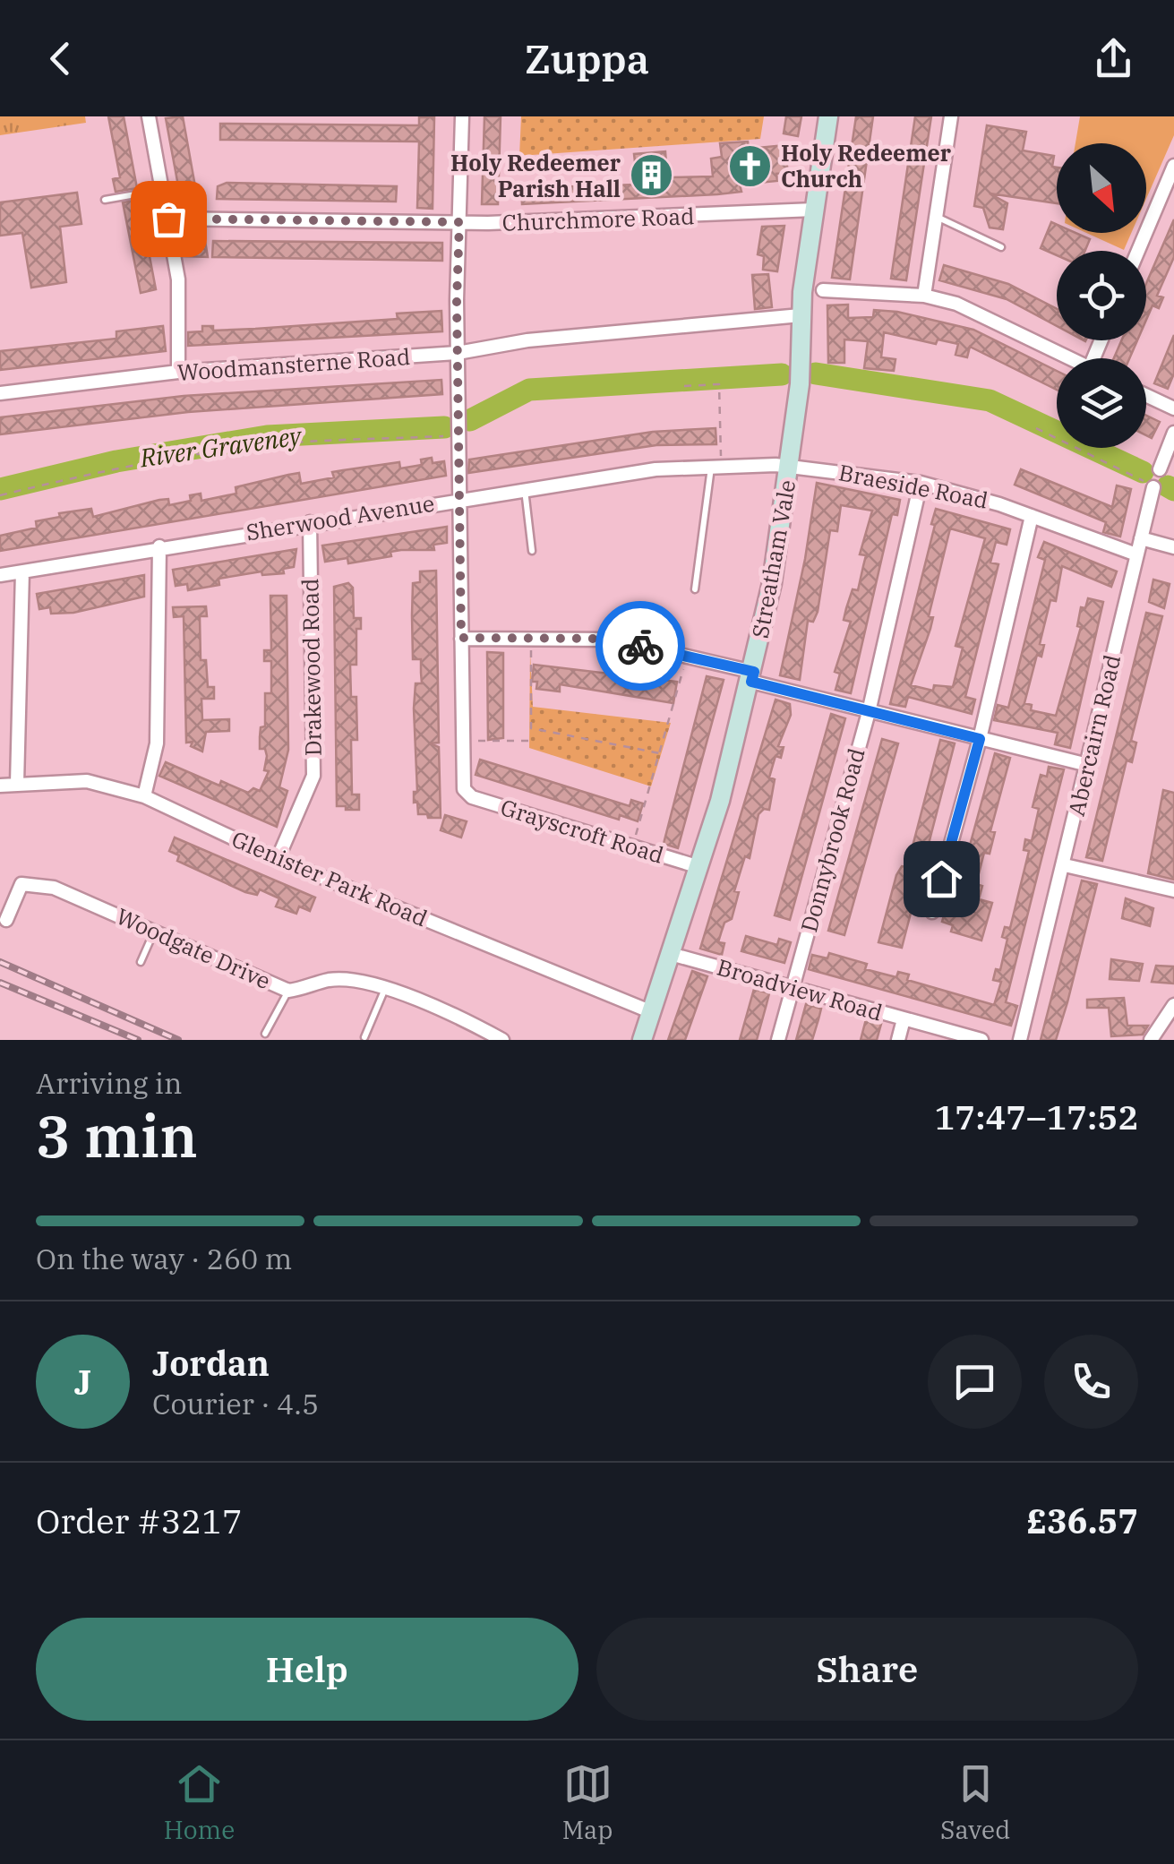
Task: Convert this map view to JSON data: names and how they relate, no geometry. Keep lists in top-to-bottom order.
{
  "streets": {
    "main road": ["Streatham Vale"],
    "street": [
      "Churchmore Road",
      "Woodmansterne Road",
      "Braeside Road",
      "Sherwood Avenue",
      "Drakewood Road",
      "Abercairn Road",
      "Grayscroft Road",
      "Donnybrook Road",
      "Glenister Park Road",
      "Woodgate Drive",
      "Broadview Road"
    ]
  },
  "crossings": [
    ["Churchmore Road", "Streatham Vale"],
    ["Woodmansterne Road", "Streatham Vale"],
    ["Braeside Road", "Sherwood Avenue"],
    ["Braeside Road", "Streatham Vale"],
    ["Braeside Road", "Abercairn Road"],
    ["Braeside Road", "Donnybrook Road"],
    ["Sherwood Avenue", "Streatham Vale"],
    ["Sherwood Avenue", "Drakewood Road"],
    ["Streatham Vale", "Grayscroft Road"],
    ["Streatham Vale", "Glenister Park Road"],
    ["Streatham Vale", "Broadview Road"],
    ["Drakewood Road", "Glenister Park Road"],
    ["Donnybrook Road", "Broadview Road"]
  ],
  "water": ["River Graveney"],
  "places": {
    "church": ["Holy Redeemer Church"],
    "building": ["Holy Redeemer Parish Hall"]
  },
  "north": "bottom right",
  "page": {
    "header": "Zuppa",
    "heading": ["3 min", "Arriving in", "17:47–17:52"],
    "panel": [
      "Jordan",
      "Courier · 4.5",
      "Order #3217",
      "£36.57"
    ],
    "bar": "On the way · 260 m",
    "round": "J",
    "buttons": ["Help", "Share"],
    "tabs": ["Home", "Map", "Saved"]
  }
}
